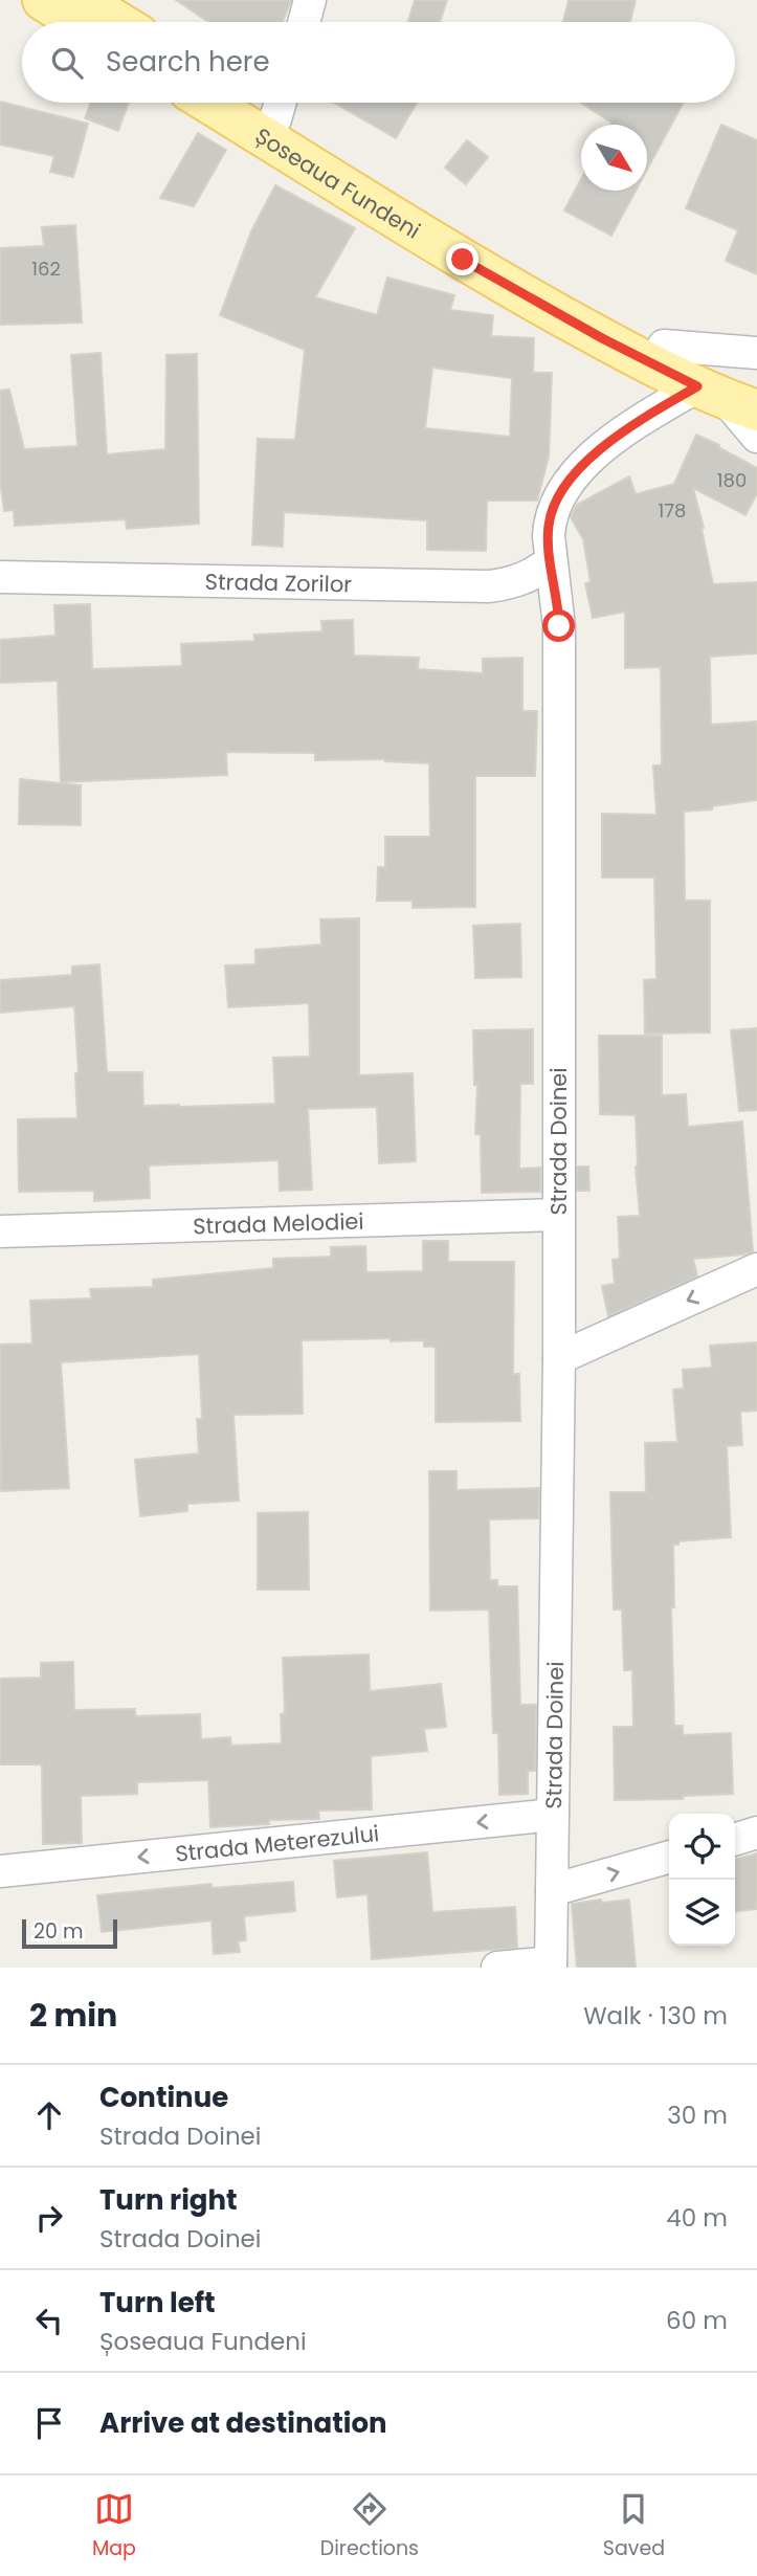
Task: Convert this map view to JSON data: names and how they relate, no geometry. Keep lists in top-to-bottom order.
{
  "streets": {
    "main road": ["Șoseaua Fundeni"],
    "street": [
      "Strada Zorilor",
      "Strada Doinei",
      "Strada Melodiei",
      "Strada Meterezului"
    ]
  },
  "crossings": [
    ["Șoseaua Fundeni", "Strada Doinei"],
    ["Strada Zorilor", "Strada Doinei"],
    ["Strada Doinei", "Strada Melodiei"],
    ["Strada Doinei", "Strada Meterezului"]
  ],
  "one_way": ["Strada Meterezului"],
  "house_numbers": ["162", "180", "178"],
  "scale_bar": "20 m",
  "north": "bottom right",
  "page": {
    "search": "Search here",
    "scale": "20 m",
    "heading": ["2 min", "Walk · 130 m"],
    "list": [
      ["Continue", "Strada Doinei", "30 m"],
      ["Turn right", "Strada Doinei", "40 m"],
      ["Turn left", "Șoseaua Fundeni", "60 m"],
      "Arrive at destination"
    ],
    "nav": ["Map", "Directions", "Saved"]
  }
}
